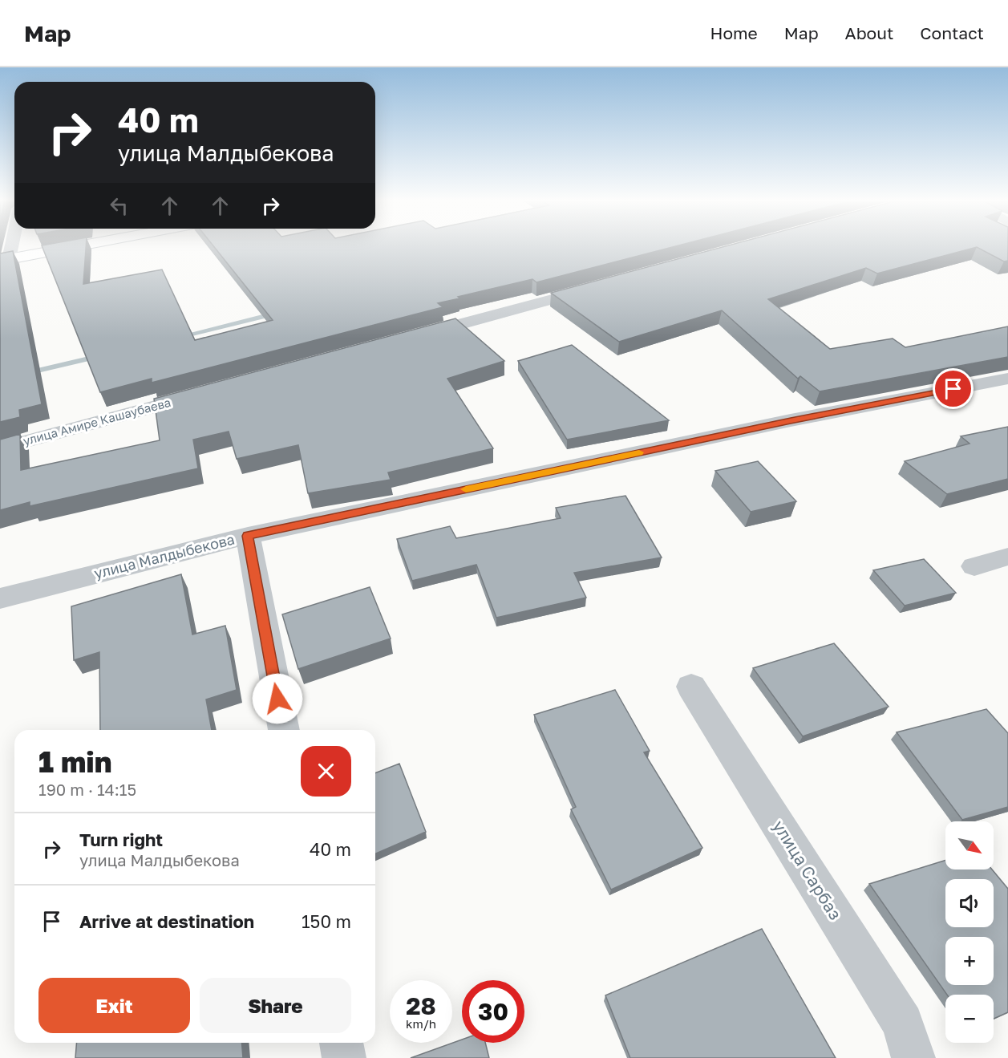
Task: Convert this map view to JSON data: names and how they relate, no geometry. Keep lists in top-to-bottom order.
{
  "streets": {
    "street": ["улица Амире Кашаубаева", "улица Малдыбекова", "улица Сарбаз"]
  },
  "north": "bottom right",
  "page": {
    "header": "Map",
    "nav": [
      "Home",
      "Map",
      "About",
      "Contact"
    ],
    "turn": ["40 m", "улица Малдыбекова"],
    "heading": ["1 min", "190 m · 14:15"],
    "list": [
      {
        "name": "Turn right",
        "note": "улица Малдыбекова",
        "value": "40 m"
      },
      {
        "name": "Arrive at destination",
        "value": "150 m"
      }
    ],
    "map_buttons": ["+", "−"],
    "buttons": ["Exit", "Share"],
    "speed": "28 km/h",
    "limit": "30"
  }
}
